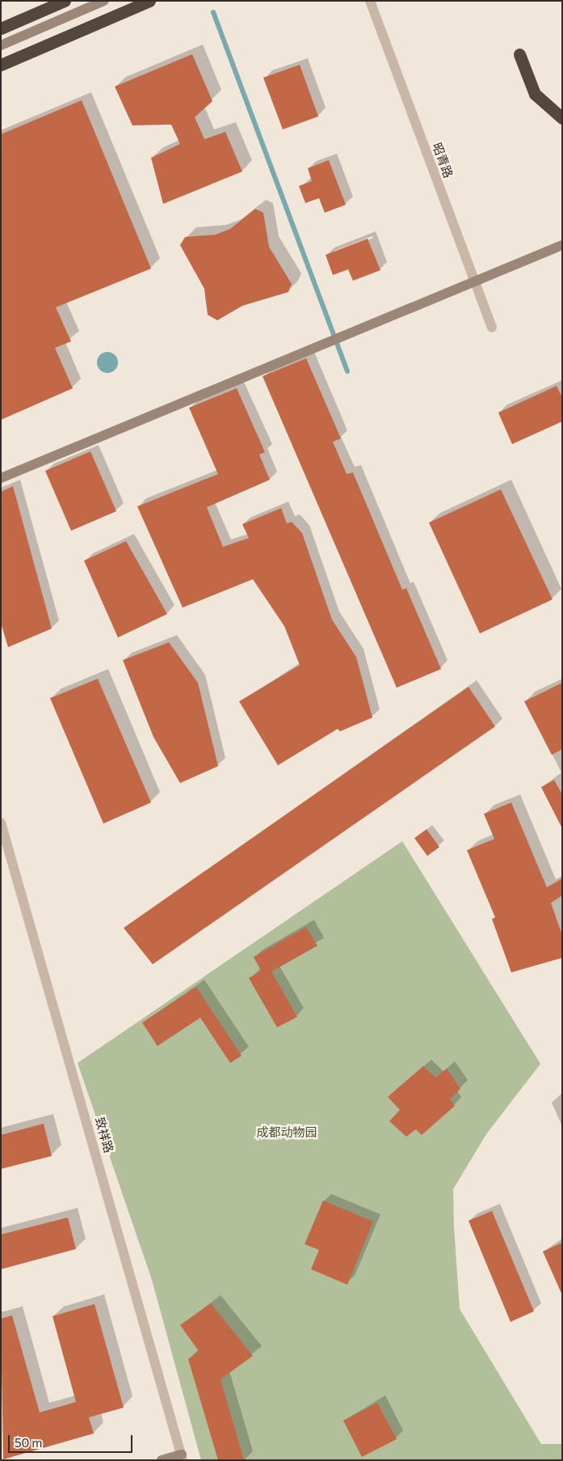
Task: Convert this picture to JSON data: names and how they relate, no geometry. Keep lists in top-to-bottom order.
{
  "streets": {
    "street": ["昭青路", "致祥路"]
  },
  "parks": ["成都动物园"],
  "scale_bar": "50 m"
}
